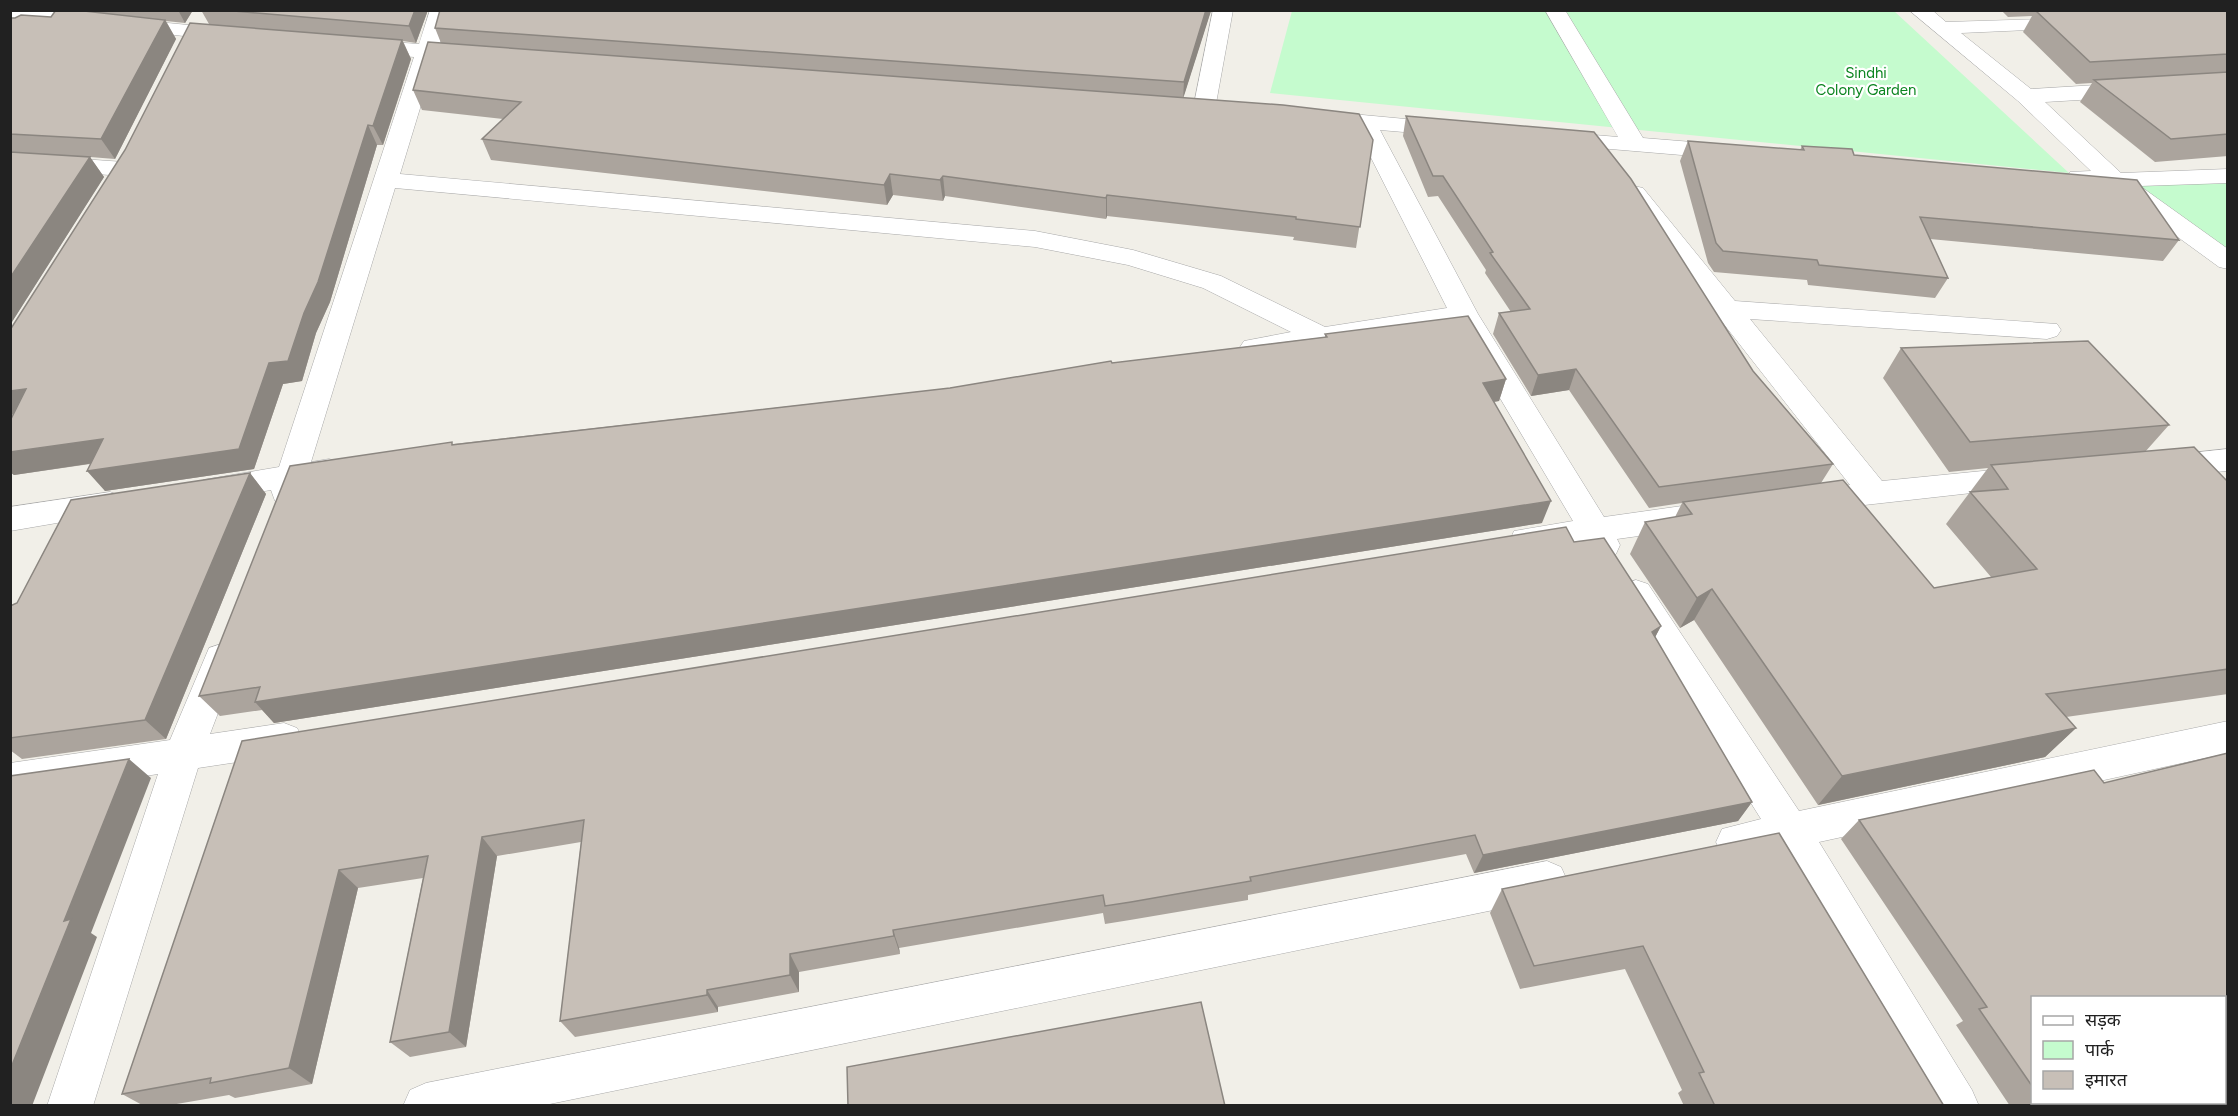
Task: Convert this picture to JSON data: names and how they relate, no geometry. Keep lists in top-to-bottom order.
{
  "parks": ["Sindhi Colony Garden"],
  "legend": ["सड़क", "पार्क", "इमारत"]
}
